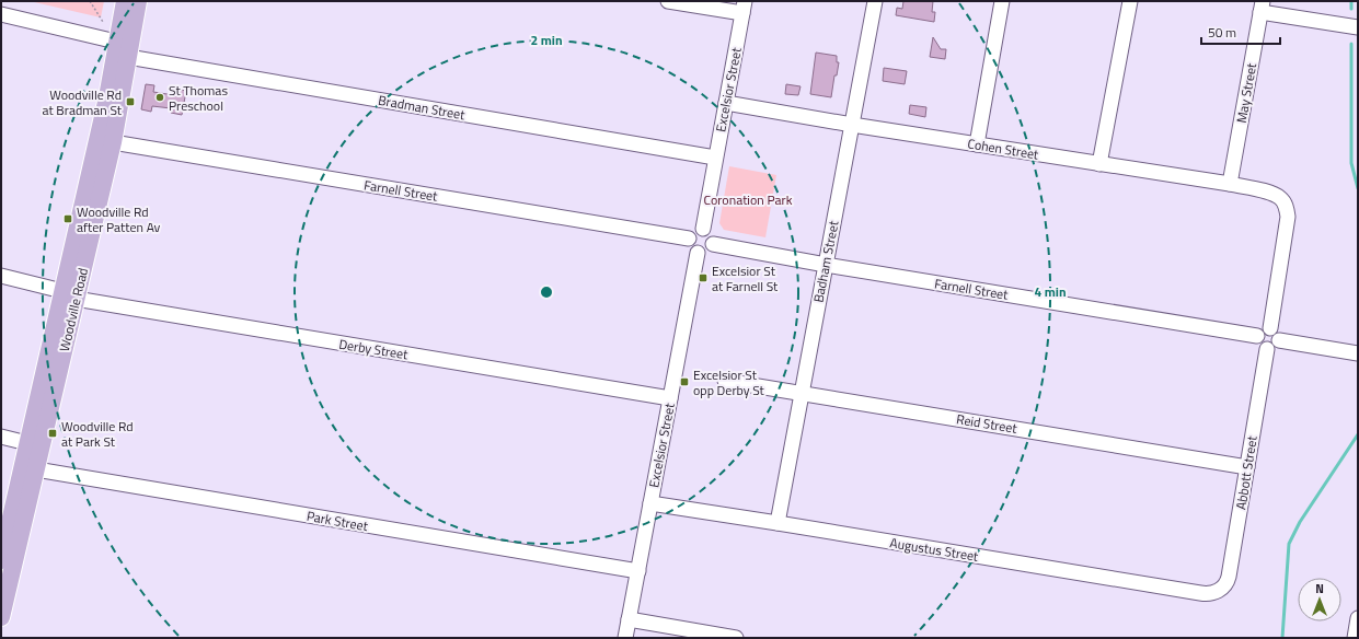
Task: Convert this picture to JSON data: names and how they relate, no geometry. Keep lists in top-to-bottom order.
{
  "streets": {
    "main road": ["Woodville Road"],
    "street": [
      "Excelsior Street",
      "May Street",
      "Bradman Street",
      "Cohen Street",
      "Farnell Street",
      "Badham Street",
      "Derby Street",
      "Reid Street",
      "Abbott Street",
      "Park Street",
      "Augustus Street"
    ]
  },
  "crossings": [
    ["Excelsior Street", "Bradman Street"],
    ["Excelsior Street", "Cohen Street"],
    ["Excelsior Street", "Farnell Street"],
    ["Excelsior Street", "Derby Street"],
    ["Excelsior Street", "Park Street"],
    ["Excelsior Street", "Augustus Street"],
    ["May Street", "Cohen Street"],
    ["Bradman Street", "Woodville Road"],
    ["Cohen Street", "Farnell Street"],
    ["Cohen Street", "Badham Street"],
    ["Cohen Street", "Abbott Street"],
    ["Farnell Street", "Badham Street"],
    ["Farnell Street", "Woodville Road"],
    ["Farnell Street", "Abbott Street"],
    ["Badham Street", "Reid Street"],
    ["Badham Street", "Augustus Street"],
    ["Woodville Road", "Derby Street"],
    ["Woodville Road", "Park Street"],
    ["Reid Street", "Abbott Street"],
    ["Abbott Street", "Augustus Street"]
  ],
  "parks": ["Coronation Park"],
  "places": {
    "other": ["St Thomas Preschool"],
    "transit": [
      "Woodville Rd at Bradman St",
      "Woodville Rd after Patten Av",
      "Excelsior St at Farnell St",
      "Excelsior St opp Derby St",
      "Woodville Rd at Park St"
    ]
  },
  "scale_bar": "50 m",
  "north": "top",
  "rings": ["2 min", "4 min"]
}
